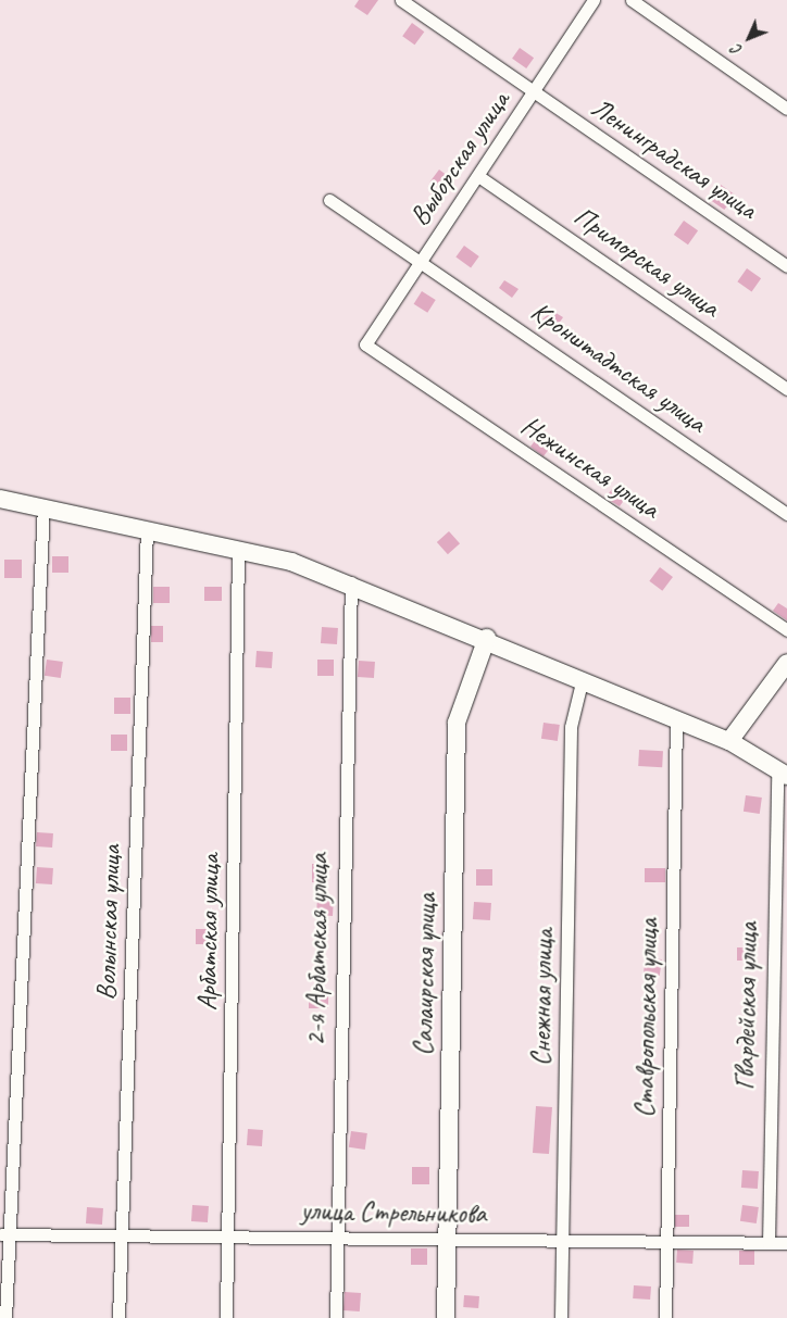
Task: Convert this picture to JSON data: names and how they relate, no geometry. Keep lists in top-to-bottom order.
{
  "streets": {
    "main road": ["Салаирская улица"],
    "street": [
      "Выборская улица",
      "Ленинградская улица",
      "Приморская улица",
      "Кронштадтская улица",
      "Нежинская улица",
      "Волынская улица",
      "Арбатская улица",
      "2-я Арбатская улица",
      "Снежная улица",
      "Гвардейская улица",
      "Ставропольская улица",
      "улица Стрельникова"
    ]
  },
  "crossings": [
    ["Выборская улица", "Ленинградская улица"],
    ["Выборская улица", "Приморская улица"],
    ["Выборская улица", "Кронштадтская улица"],
    ["Выборская улица", "Нежинская улица"],
    ["Волынская улица", "улица Стрельникова"],
    ["Арбатская улица", "улица Стрельникова"],
    ["2-я Арбатская улица", "улица Стрельникова"],
    ["Салаирская улица", "улица Стрельникова"],
    ["Снежная улица", "улица Стрельникова"],
    ["Гвардейская улица", "улица Стрельникова"],
    ["Ставропольская улица", "улица Стрельникова"]
  ],
  "north": "bottom left"
}
